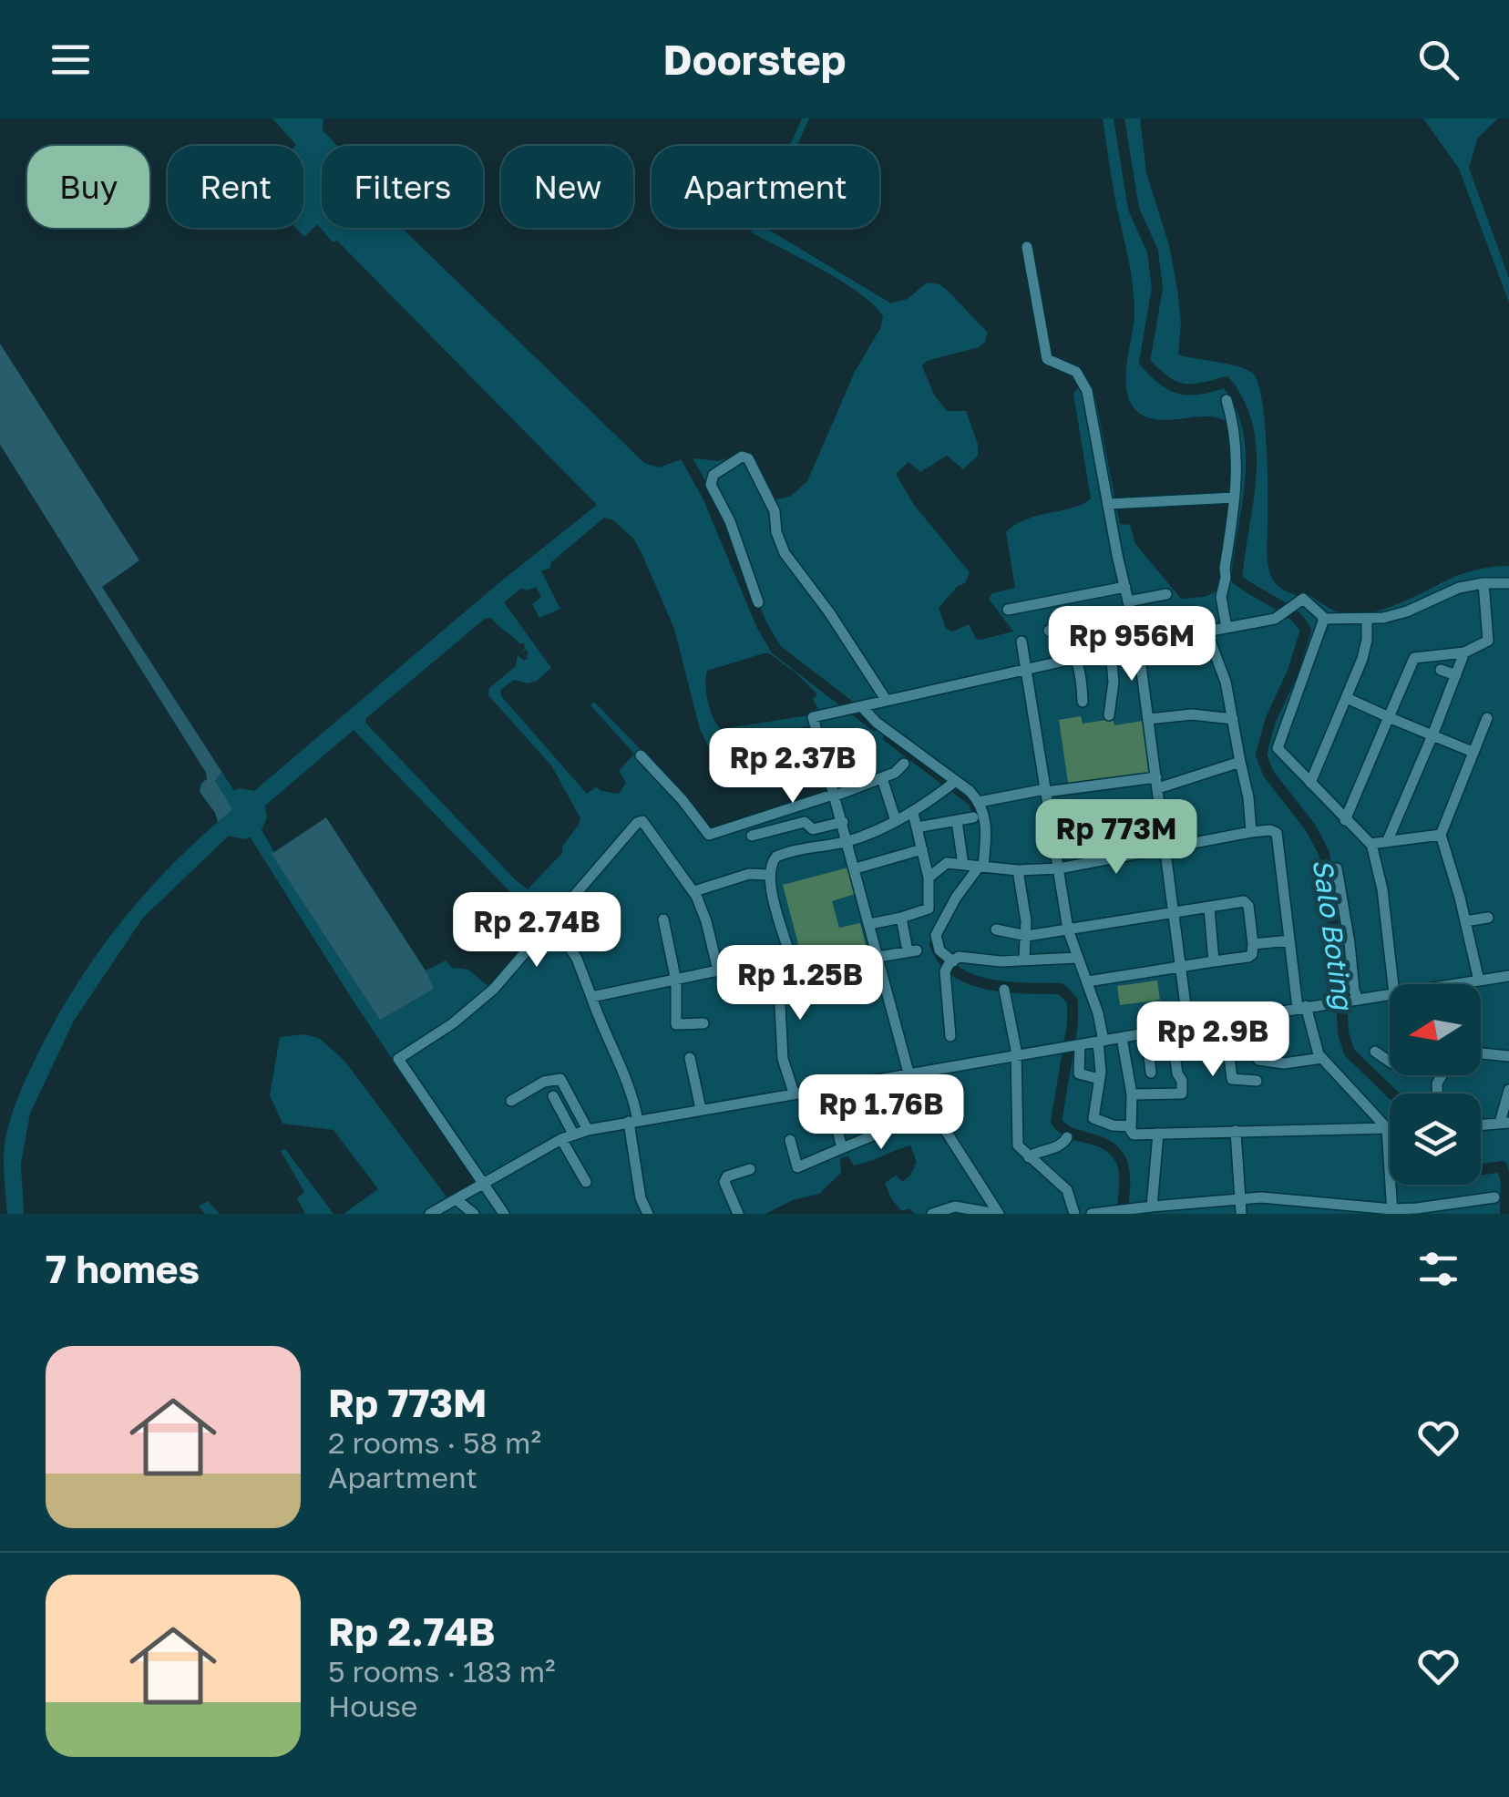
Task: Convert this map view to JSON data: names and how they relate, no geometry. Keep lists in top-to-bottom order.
{
  "water": ["Salo Boting"],
  "north": "left",
  "page": {
    "header": "Doorstep",
    "chip": [
      "Buy",
      "Rent",
      "Filters",
      "New",
      "Apartment"
    ],
    "price": [
      "Rp 956M",
      "Rp 2.37B",
      "Rp 773M",
      "Rp 2.74B",
      "Rp 1.25B",
      "Rp 2.9B",
      "Rp 1.76B"
    ],
    "heading": "7 homes",
    "list": [
      {
        "name": "Rp 773M",
        "note": "2 rooms · 58 m² · Apartment"
      },
      {
        "name": "Rp 2.74B",
        "note": "5 rooms · 183 m² · House"
      }
    ]
  }
}
